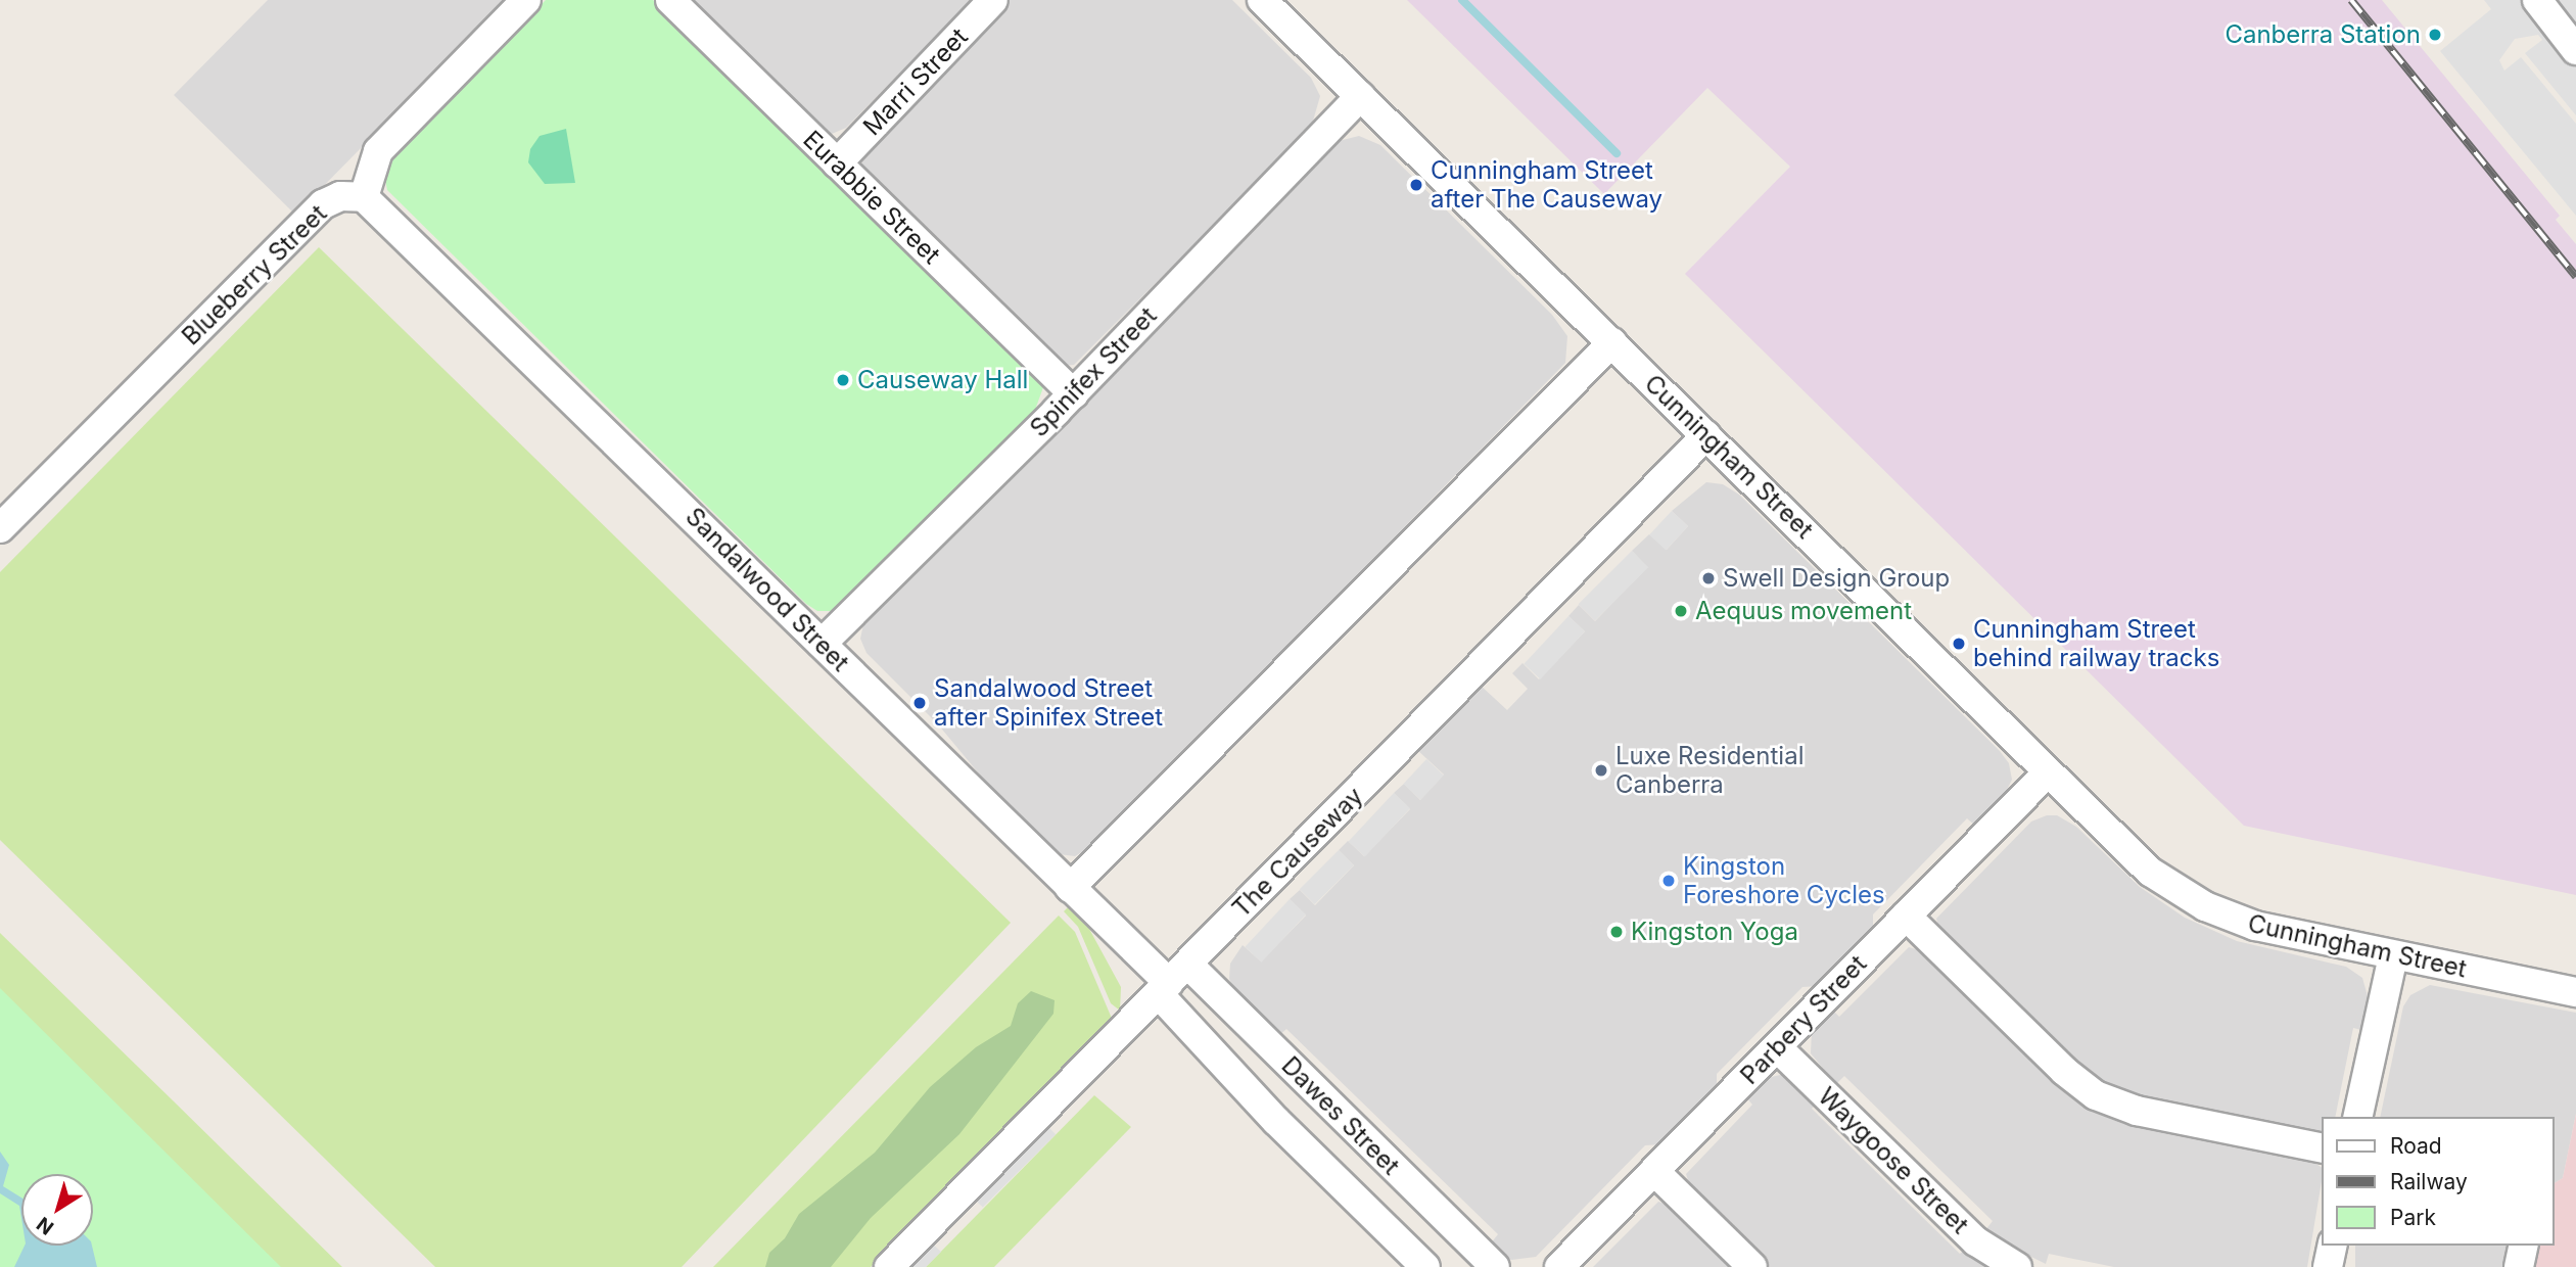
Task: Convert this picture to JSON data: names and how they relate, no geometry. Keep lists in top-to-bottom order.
{
  "streets": {
    "street": [
      "Marri Street",
      "Eurabbie Street",
      "Blueberry Street",
      "Spinifex Street",
      "Cunningham Street",
      "Sandalwood Street",
      "The Causeway",
      "Parbery Street",
      "Dawes Street",
      "Waygoose Street"
    ]
  },
  "crossings": [
    ["Marri Street", "Eurabbie Street"],
    ["Eurabbie Street", "Spinifex Street"],
    ["Blueberry Street", "Sandalwood Street"],
    ["Spinifex Street", "Cunningham Street"],
    ["Spinifex Street", "Sandalwood Street"],
    ["Cunningham Street", "The Causeway"],
    ["Cunningham Street", "Parbery Street"],
    ["Sandalwood Street", "The Causeway"],
    ["Sandalwood Street", "Dawes Street"],
    ["The Causeway", "Dawes Street"],
    ["Parbery Street", "Waygoose Street"]
  ],
  "places": [
    "Canberra Station",
    "Cunningham Street after The Causeway",
    "Causeway Hall",
    "Swell Design Group",
    "Aequus movement",
    "Cunningham Street behind railway tracks",
    "Sandalwood Street after Spinifex Street",
    "Luxe Residential Canberra",
    "Kingston Foreshore Cycles",
    "Kingston Yoga"
  ],
  "legend": ["Road", "Railway", "Park"],
  "north": "bottom left"
}
